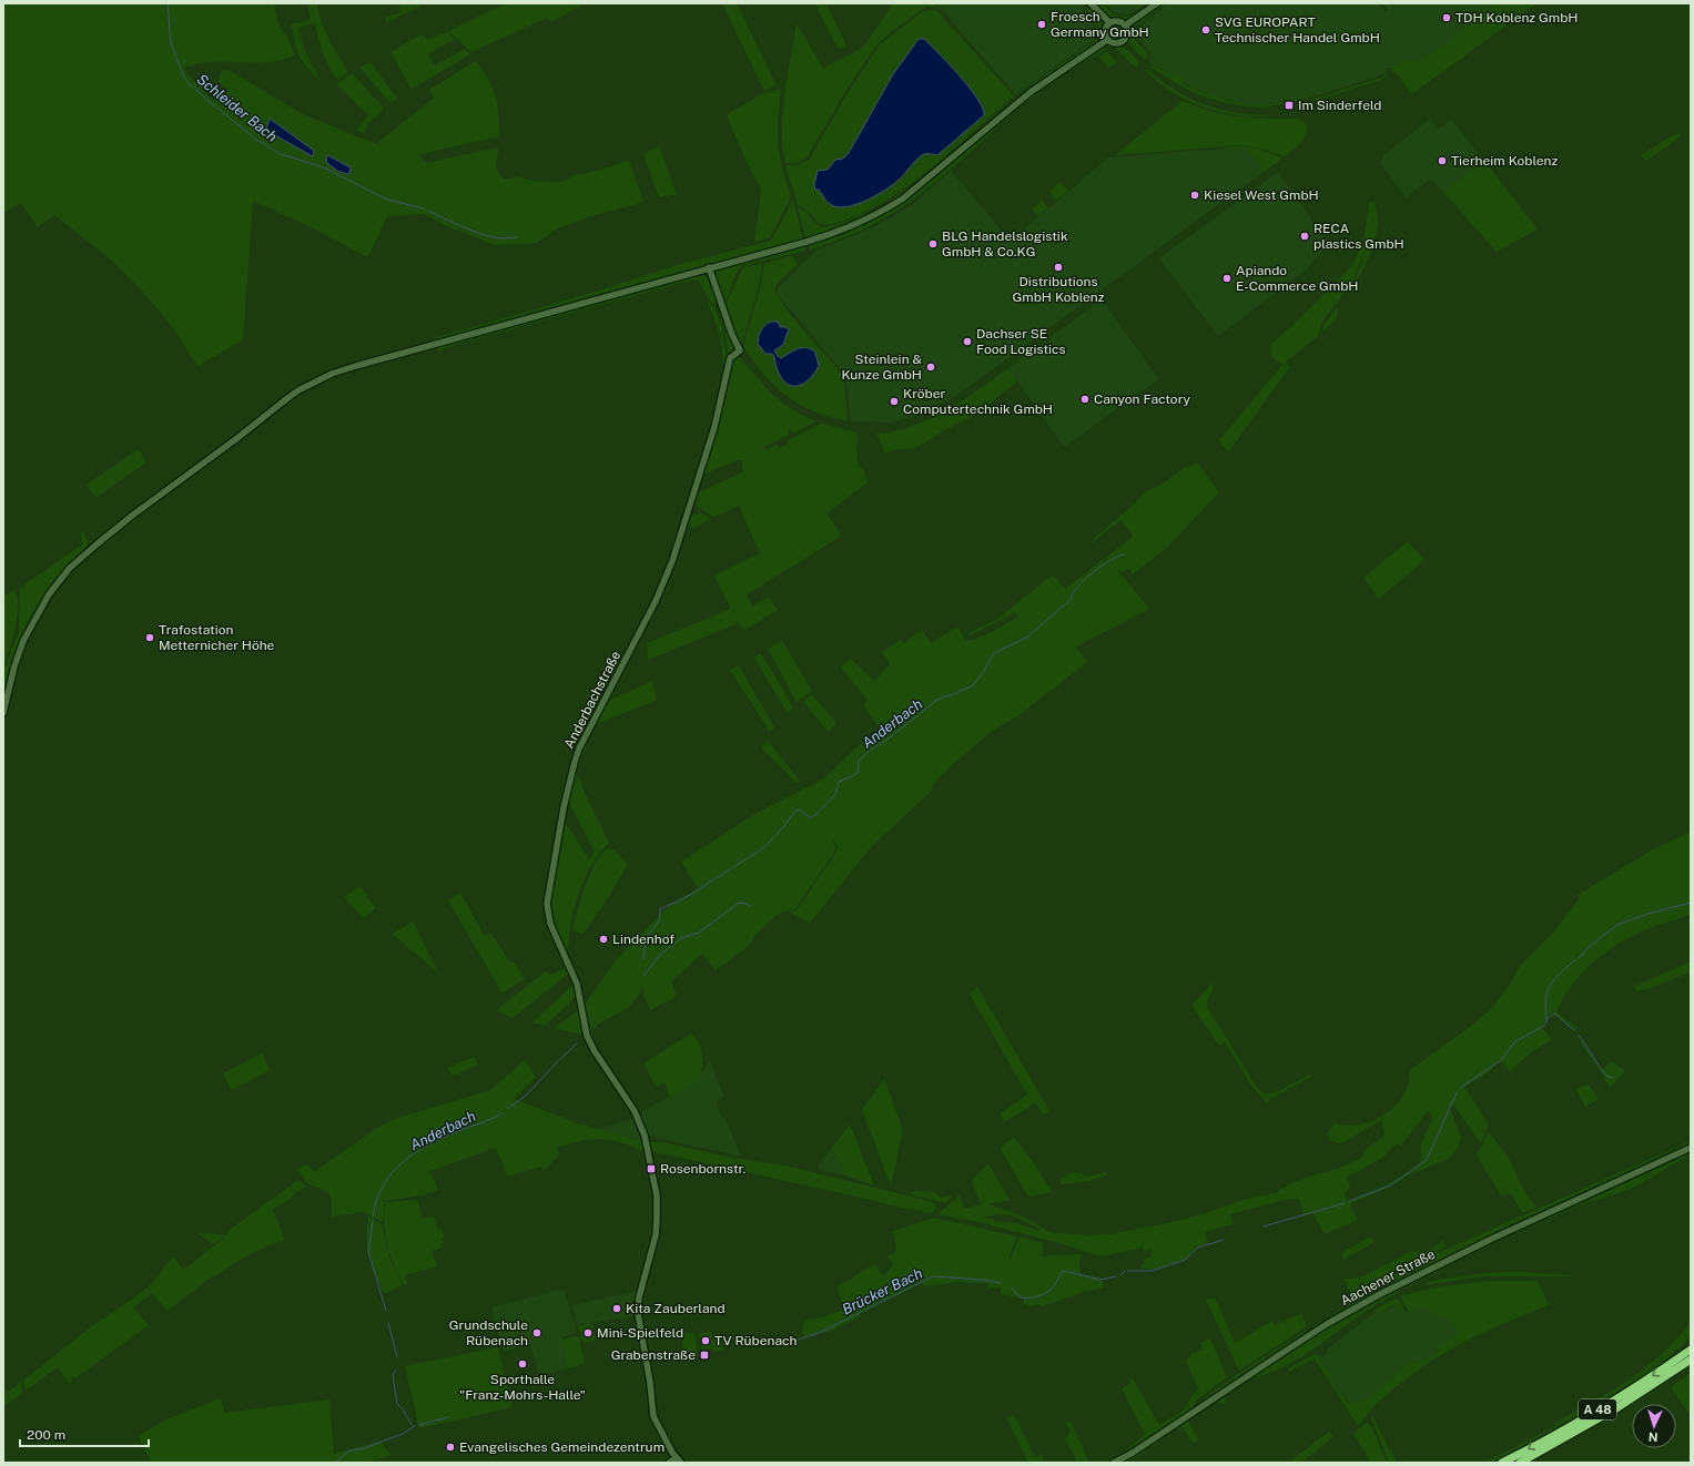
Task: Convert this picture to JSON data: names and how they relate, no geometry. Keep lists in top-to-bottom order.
{
  "streets": {
    "highway": ["A 48"],
    "main road": ["Anderbachstraße", "Aachener Straße"]
  },
  "water": ["Schleider Bach", "Anderbach", "Brücker Bach"],
  "places": {
    "other": [
      "TDH Koblenz GmbH",
      "Froesch Germany GmbH",
      "SVG EUROPART Technischer Handel GmbH",
      "Tierheim Koblenz",
      "Kiesel West GmbH",
      "RECA plastics GmbH",
      "BLG Handelslogistik GmbH & Co.KG",
      "Distributions GmbH Koblenz",
      "Apiando E-Commerce GmbH",
      "Dachser SE Food Logistics",
      "Steinlein & Kunze GmbH",
      "Canyon Factory",
      "Kröber Computertechnik GmbH",
      "Trafostation Metternicher Höhe",
      "Lindenhof",
      "Kita Zauberland",
      "Grundschule Rübenach",
      "Mini-Spielfeld",
      "TV Rübenach",
      "Sporthalle \"Franz-Mohrs-Halle\"",
      "Evangelisches Gemeindezentrum"
    ],
    "transit": ["Im Sinderfeld", "Rosenbornstr.", "Grabenstraße"]
  },
  "scale_bar": "200 m",
  "north": "bottom"
}
